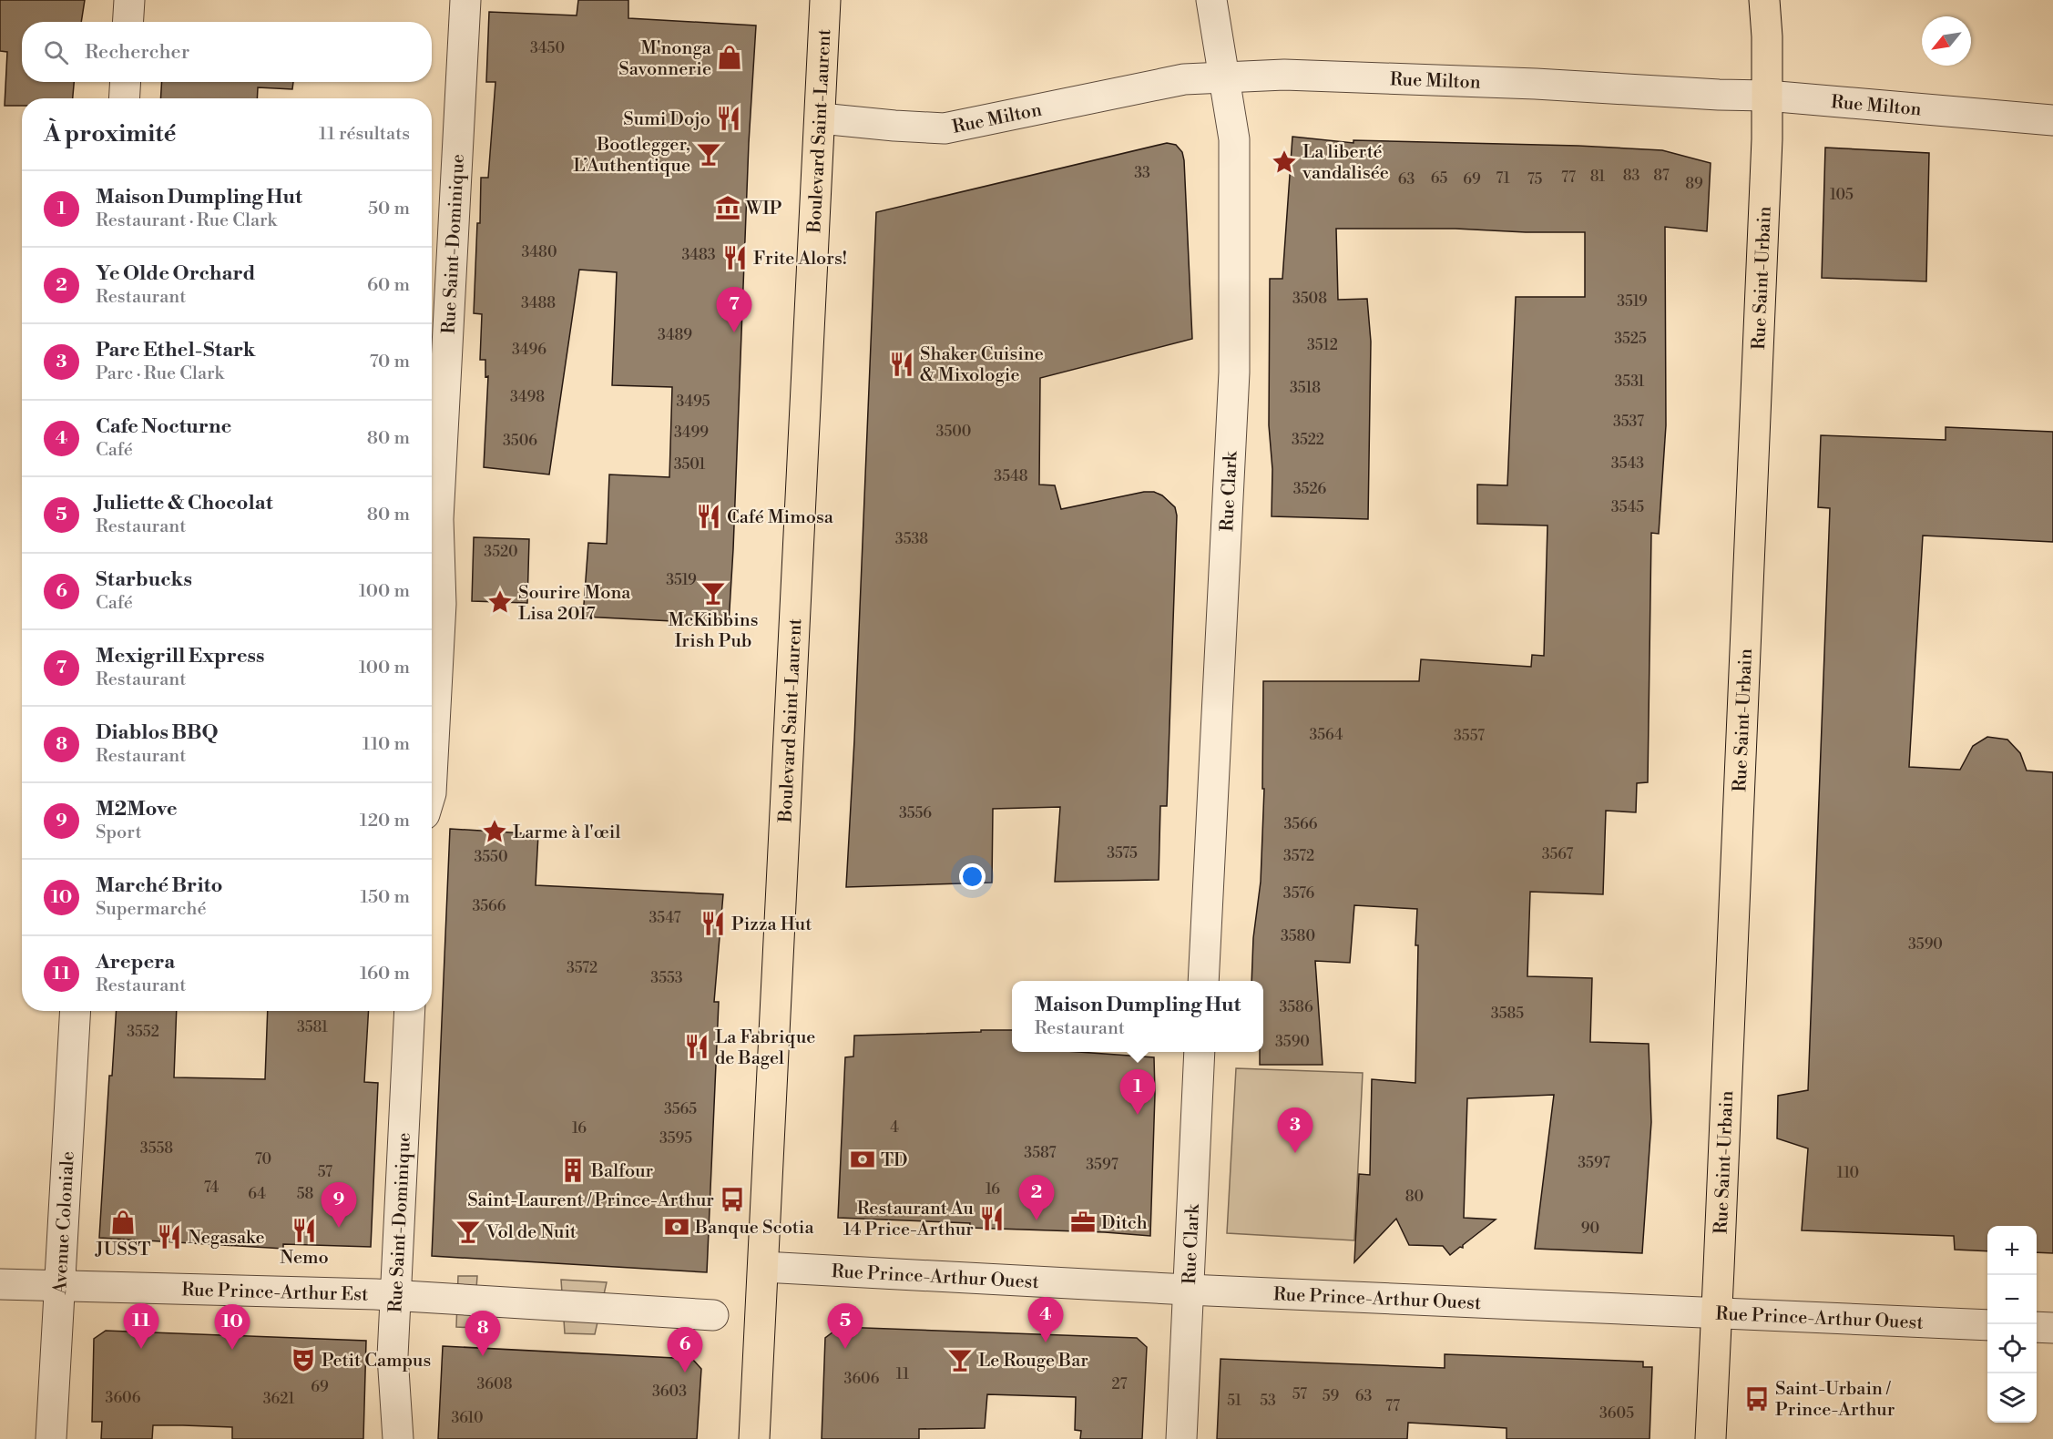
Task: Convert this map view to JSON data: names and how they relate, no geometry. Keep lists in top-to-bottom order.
{
  "streets": {
    "main road": ["Boulevard Saint-Laurent", "Rue Saint-Urbain"],
    "street": [
      "Rue Milton",
      "Rue Saint-Dominique",
      "Rue Clark",
      "Avenue Coloniale",
      "Rue Prince-Arthur Ouest",
      "Rue Prince-Arthur Est"
    ]
  },
  "crossings": [
    ["Rue Milton", "Boulevard Saint-Laurent"],
    ["Rue Milton", "Rue Saint-Urbain"],
    ["Rue Milton", "Rue Clark"],
    ["Boulevard Saint-Laurent", "Rue Prince-Arthur Ouest"],
    ["Rue Saint-Dominique", "Rue Prince-Arthur Est"],
    ["Rue Saint-Urbain", "Rue Prince-Arthur Ouest"],
    ["Rue Clark", "Rue Prince-Arthur Ouest"],
    ["Avenue Coloniale", "Rue Prince-Arthur Est"]
  ],
  "places": {
    "shop": ["M'nonga Savonnerie", "JUSST"],
    "restaurant": [
      "Sumi Dojo",
      "Frite Alors!",
      "Shaker Cuisine & Mixologie",
      "Café Mimosa",
      "Pizza Hut",
      "La Fabrique de Bagel",
      "Restaurant Au 14 Price-Arthur",
      "Nemo",
      "Negasake"
    ],
    "bar": [
      "Bootlegger, L’Authentique",
      "McKibbins Irish Pub",
      "Vol de Nuit",
      "Le Rouge Bar"
    ],
    "place": ["La liberté vandalisée", "Sourire Mona Lisa 2017", "Larme à l'œil"],
    "museum": ["WIP"],
    "bank": ["TD", "Banque Scotia"],
    "building": ["Balfour"],
    "bus stop": ["Saint-Laurent / Prince-Arthur", "Saint-Urbain / Prince-Arthur"],
    "office": ["Ditch"],
    "theatre": ["Petit Campus"]
  },
  "house_numbers": [
    "3450",
    "33",
    "83",
    "87",
    "81",
    "77",
    "65",
    "71",
    "63",
    "69",
    "75",
    "89",
    "105",
    "3480",
    "3483",
    "3508",
    "3519",
    "3488",
    "3489",
    "3525",
    "3512",
    "3496",
    "3531",
    "3518",
    "3498",
    "3495",
    "3537",
    "3500",
    "3499",
    "3522",
    "3506",
    "3543",
    "3501",
    "3548",
    "3526",
    "3545",
    "3538",
    "3520",
    "3519",
    "3564",
    "3557",
    "3556",
    "3566",
    "3575",
    "3567",
    "3572",
    "3550",
    "3576",
    "3566",
    "3547",
    "3580",
    "3590",
    "3572",
    "3553",
    "3586",
    "3585",
    "3581",
    "3552",
    "3590",
    "3565",
    "4",
    "16",
    "3595",
    "3558",
    "3587",
    "70",
    "3597",
    "3597",
    "57",
    "110",
    "74",
    "16",
    "64",
    "58",
    "80",
    "90",
    "11",
    "3606",
    "3608",
    "27",
    "69",
    "3603",
    "57",
    "59",
    "63",
    "3606",
    "3621",
    "51",
    "53",
    "77",
    "3605",
    "3610"
  ],
  "north": "bottom left",
  "page": {
    "search": "Rechercher",
    "heading": ["À proximité", "11 résultats"],
    "list": [
      {
        "mark": "1",
        "name": "Maison Dumpling Hut",
        "note": "Restaurant · Rue Clark",
        "value": "50 m"
      },
      {
        "mark": "2",
        "name": "Ye Olde Orchard",
        "note": "Restaurant",
        "value": "60 m"
      },
      {
        "mark": "3",
        "name": "Parc Ethel-Stark",
        "note": "Parc · Rue Clark",
        "value": "70 m"
      },
      {
        "mark": "4",
        "name": "Cafe Nocturne",
        "note": "Café",
        "value": "80 m"
      },
      {
        "mark": "5",
        "name": "Juliette & Chocolat",
        "note": "Restaurant",
        "value": "80 m"
      },
      {
        "mark": "6",
        "name": "Starbucks",
        "note": "Café",
        "value": "100 m"
      },
      {
        "mark": "7",
        "name": "Mexigrill Express",
        "note": "Restaurant",
        "value": "100 m"
      },
      {
        "mark": "8",
        "name": "Diablos BBQ",
        "note": "Restaurant",
        "value": "110 m"
      },
      {
        "mark": "9",
        "name": "M2Move",
        "note": "Sport",
        "value": "120 m"
      },
      {
        "mark": "10",
        "name": "Marché Brito",
        "note": "Supermarché",
        "value": "150 m"
      },
      {
        "mark": "11",
        "name": "Arepera",
        "note": "Restaurant",
        "value": "160 m"
      }
    ],
    "pins": [
      "7",
      "1",
      "3",
      "2",
      "9",
      "4",
      "5",
      "11",
      "10",
      "8",
      "6"
    ],
    "popup": ["Maison Dumpling Hut", "Restaurant"],
    "map_buttons": ["+", "−"]
  }
}
